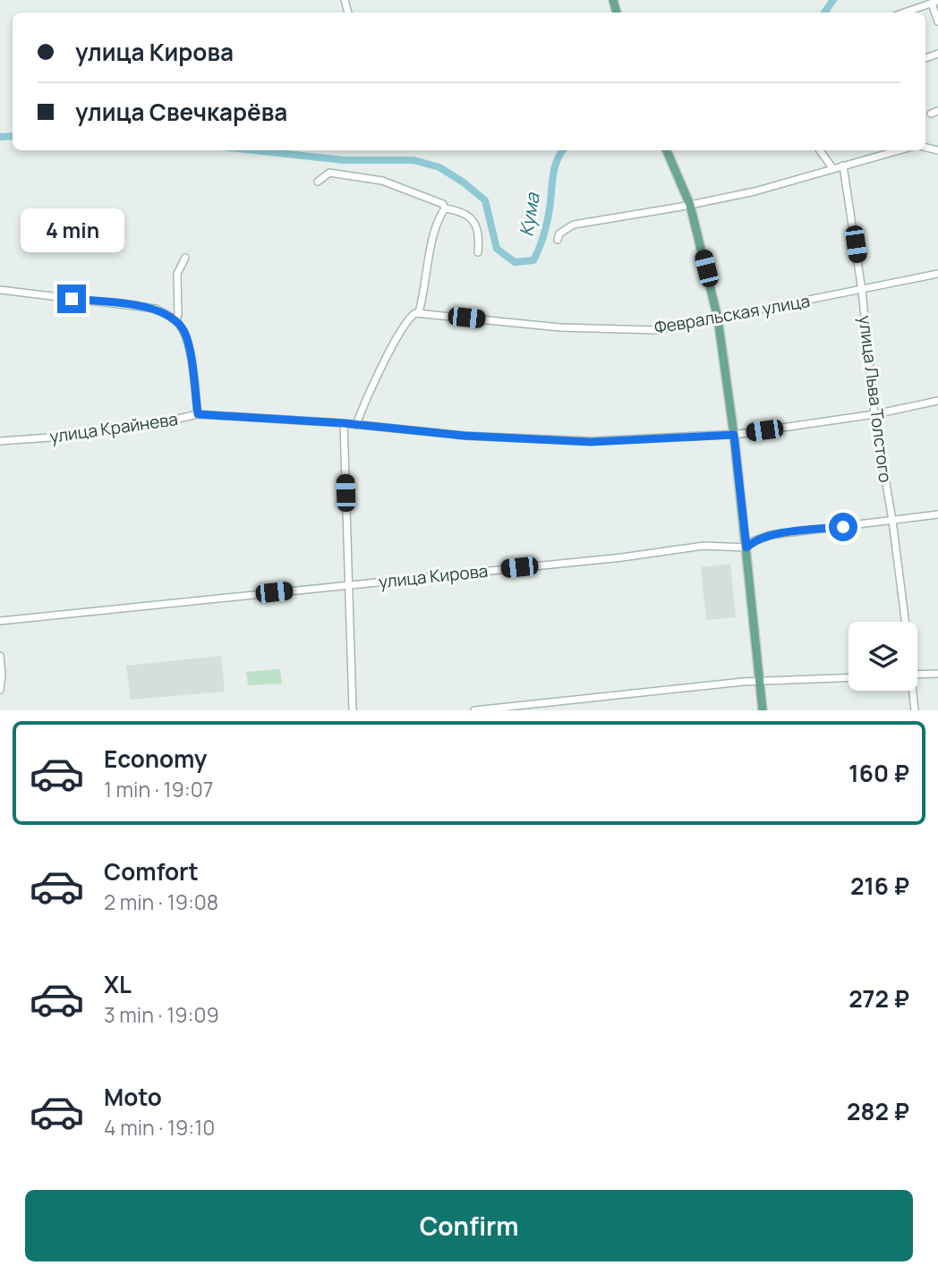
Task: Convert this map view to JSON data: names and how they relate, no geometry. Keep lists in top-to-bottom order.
{
  "streets": {
    "street": [
      "Февральская улица",
      "улица Льва Толстого",
      "улица Крайнева",
      "улица Кирова"
    ]
  },
  "crossings": [
    ["Февральская улица", "улица Льва Толстого"],
    ["улица Льва Толстого", "улица Крайнева"],
    ["улица Льва Толстого", "улица Кирова"]
  ],
  "water": ["Кума"],
  "page": {
    "banner": ["улица Кирова", "улица Свечкарёва"],
    "bubble": "4 min",
    "list": [
      {
        "name": "Economy",
        "note": "1 min · 19:07",
        "value": "160 ₽"
      },
      {
        "name": "Comfort",
        "note": "2 min · 19:08",
        "value": "216 ₽"
      },
      {
        "name": "XL",
        "note": "3 min · 19:09",
        "value": "272 ₽"
      },
      {
        "name": "Moto",
        "note": "4 min · 19:10",
        "value": "282 ₽"
      }
    ],
    "buttons": "Confirm"
  }
}
